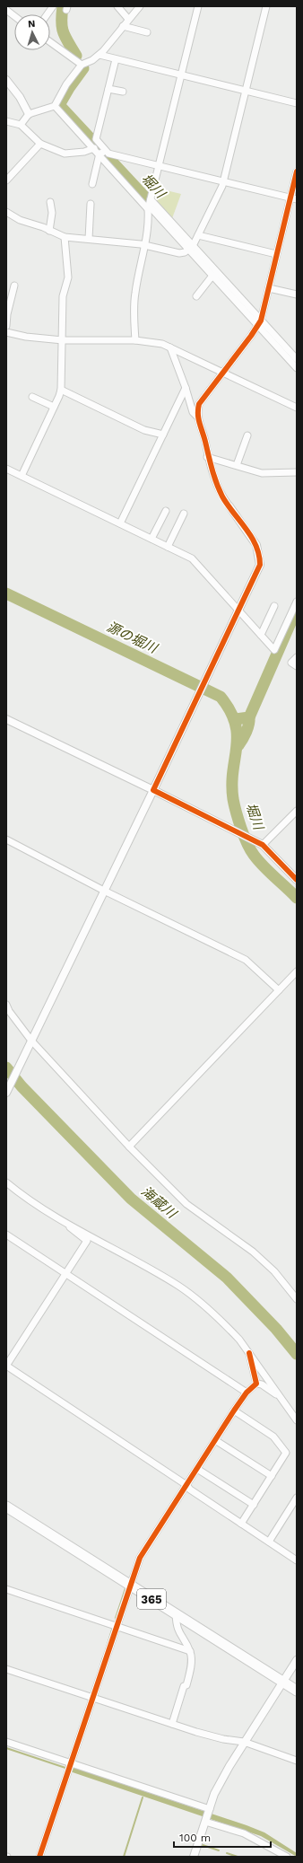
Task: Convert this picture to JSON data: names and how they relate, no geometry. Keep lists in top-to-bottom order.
{
  "streets": {
    "highway": ["365"]
  },
  "water": ["堀川", "源の堀川", "海蔵川"],
  "scale_bar": "100 m",
  "north": "top"
}
